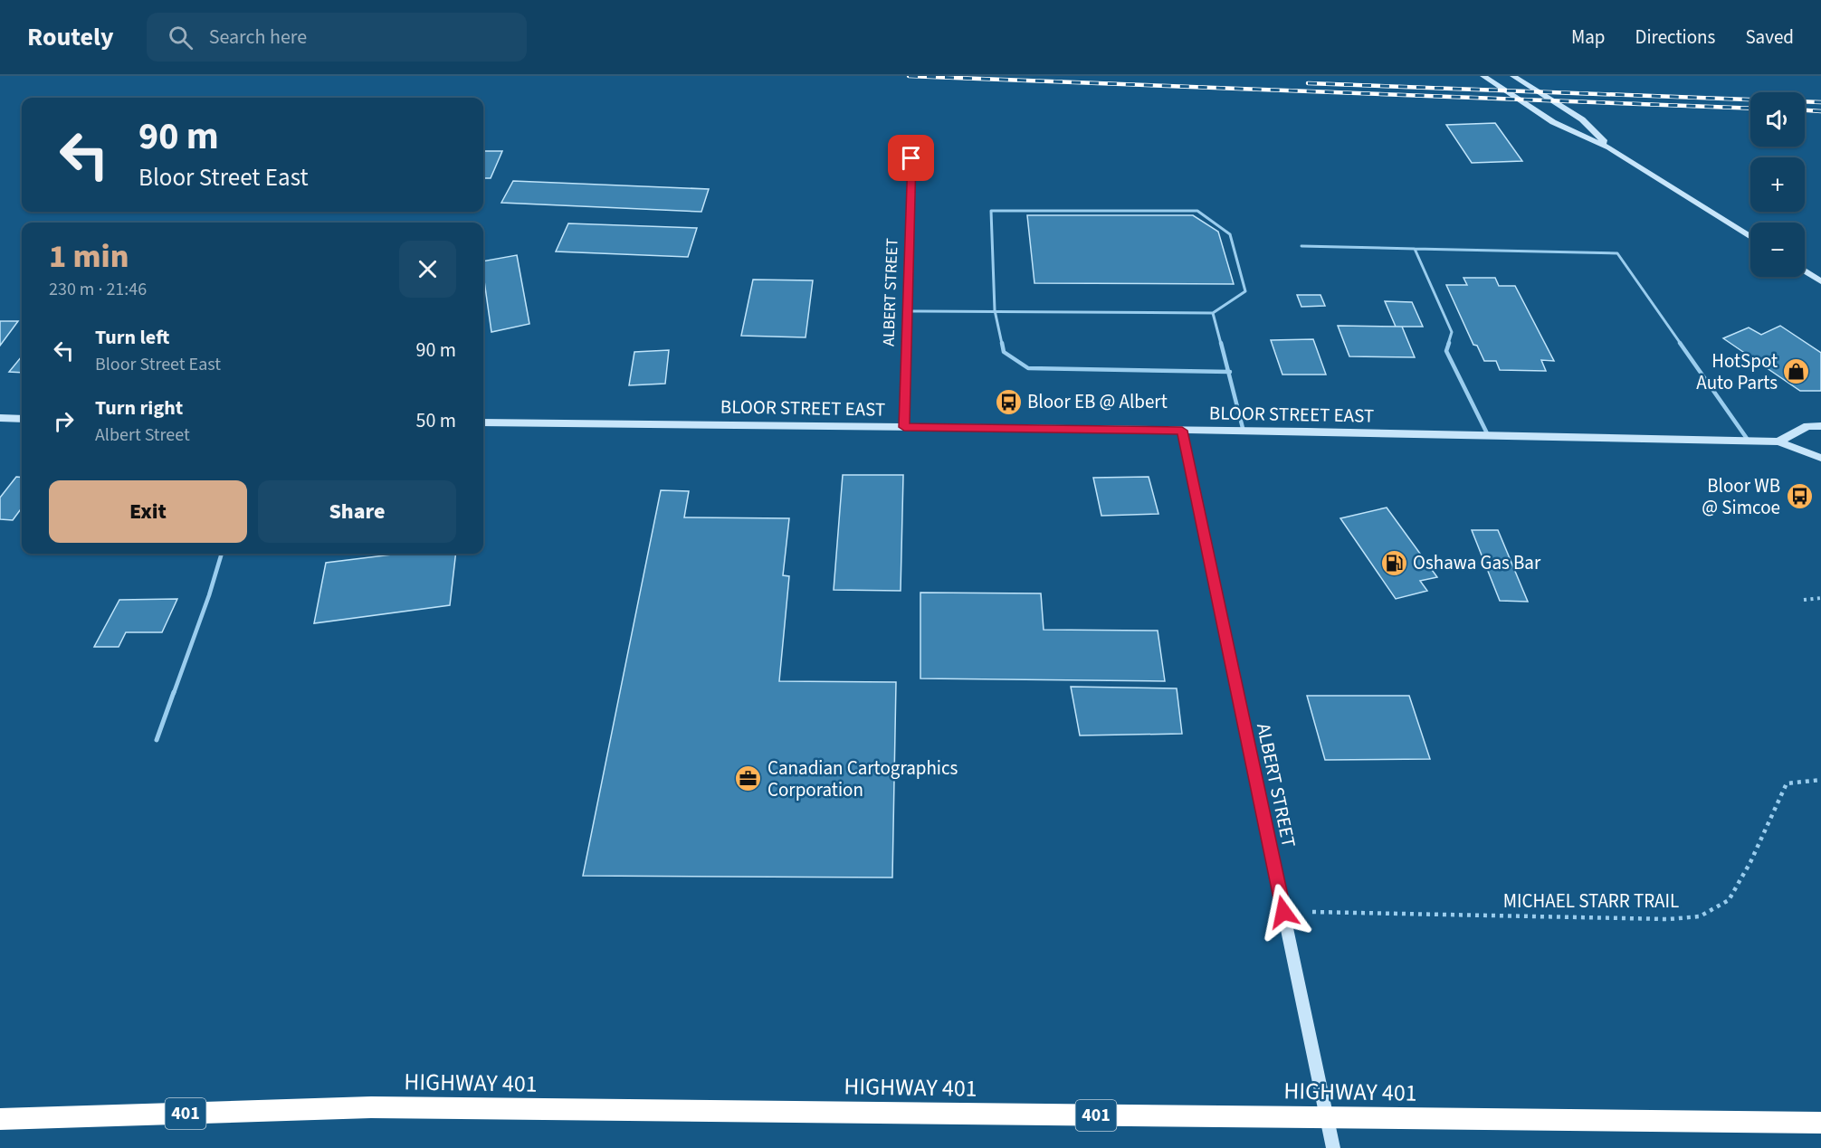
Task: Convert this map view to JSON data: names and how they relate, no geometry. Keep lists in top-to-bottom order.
{
  "streets": {
    "highway": ["HIGHWAY 401", "401"],
    "main road": ["ALBERT STREET", "BLOOR STREET EAST"],
    "path": ["MICHAEL STARR TRAIL"]
  },
  "crossings": [
    ["ALBERT STREET", "BLOOR STREET EAST"],
    ["ALBERT STREET", "MICHAEL STARR TRAIL"]
  ],
  "places": {
    "shop": ["HotSpot Auto Parts"],
    "bus stop": ["Bloor EB @ Albert", "Bloor WB @ Simcoe"],
    "fuel station": ["Oshawa Gas Bar"],
    "office": ["Canadian Cartographics Corporation"]
  },
  "page": {
    "header": "Routely",
    "search": "Search here",
    "nav": ["Map", "Directions", "Saved"],
    "map_buttons": ["+", "−"],
    "turn": ["90 m", "Bloor Street East"],
    "heading": ["1 min", "230 m · 21:46"],
    "list": [
      {
        "name": "Turn left",
        "note": "Bloor Street East",
        "value": "90 m"
      },
      {
        "name": "Turn right",
        "note": "Albert Street",
        "value": "50 m"
      }
    ],
    "buttons": ["Exit", "Share"]
  }
}
